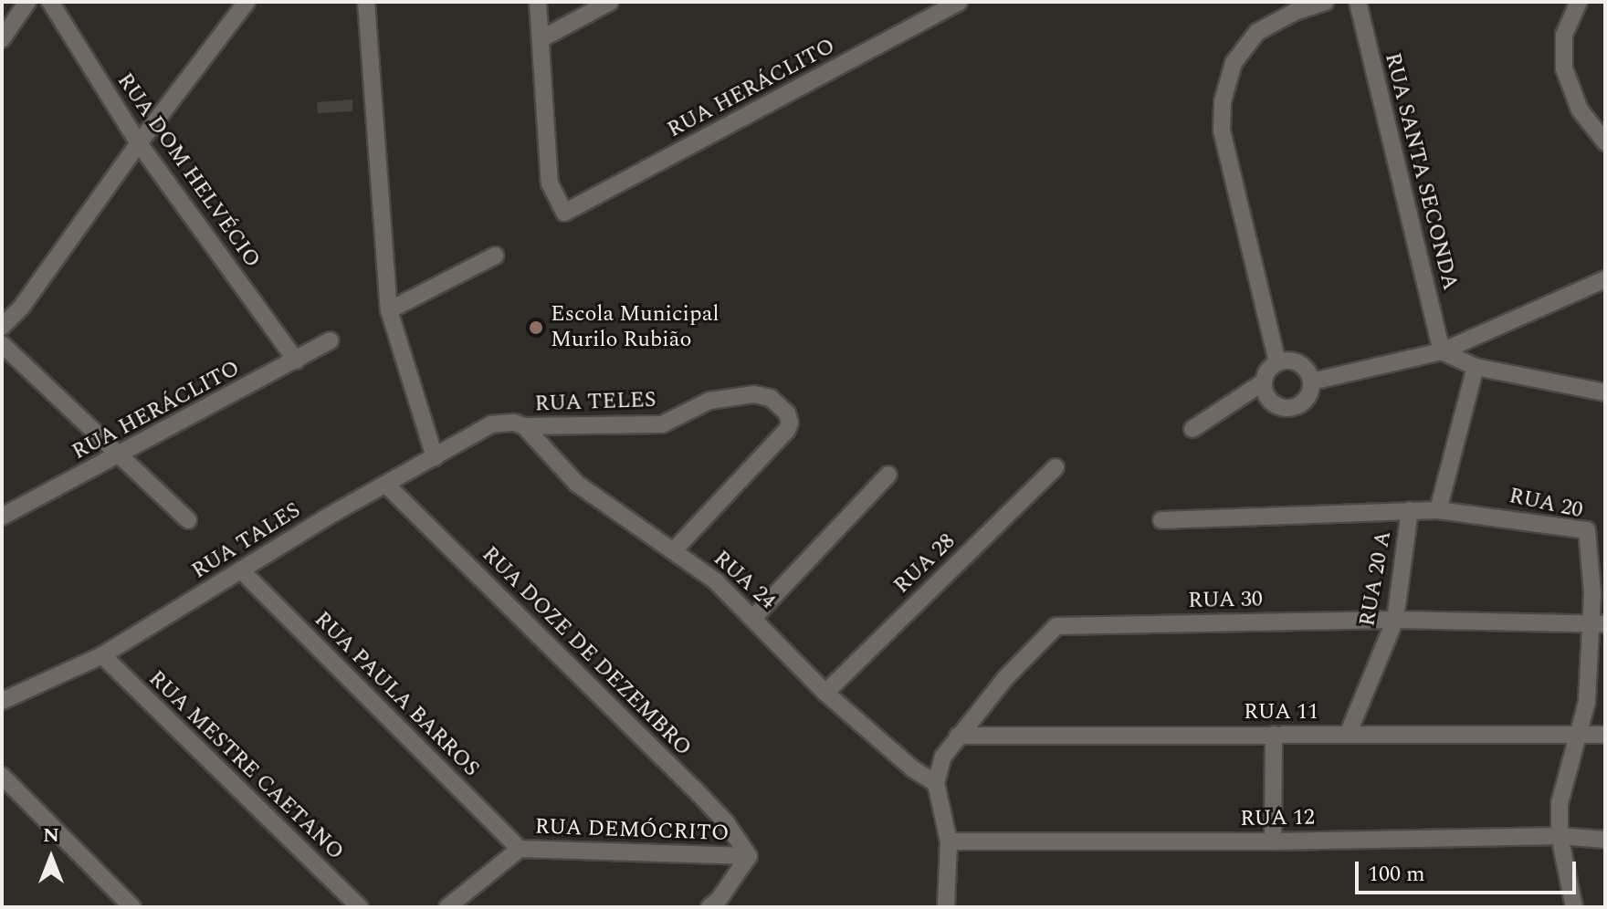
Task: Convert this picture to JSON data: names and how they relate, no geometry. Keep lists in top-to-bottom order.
{
  "streets": {
    "street": [
      "RUA HERÁCLITO",
      "RUA DOM HELVÉCIO",
      "RUA SANTA SECONDA",
      "RUA TELES",
      "RUA 20",
      "RUA TALES",
      "RUA 28",
      "RUA 20 A",
      "RUA 24",
      "RUA 30",
      "RUA DOZE DE DEZEMBRO",
      "RUA PAULA BARROS",
      "RUA 11",
      "RUA MESTRE CAETANO",
      "RUA 12",
      "RUA DEMÓCRITO"
    ]
  },
  "crossings": [
    ["RUA HERÁCLITO", "RUA DOM HELVÉCIO"],
    ["RUA TELES", "RUA TALES"],
    ["RUA TELES", "RUA 24"],
    ["RUA 20", "RUA 20 A"],
    ["RUA 20", "RUA 30"],
    ["RUA 20", "RUA 11"],
    ["RUA 20", "RUA 12"],
    ["RUA TALES", "RUA 24"],
    ["RUA TALES", "RUA DOZE DE DEZEMBRO"],
    ["RUA TALES", "RUA PAULA BARROS"],
    ["RUA TALES", "RUA MESTRE CAETANO"],
    ["RUA 28", "RUA 24"],
    ["RUA 20 A", "RUA 30"],
    ["RUA 20 A", "RUA 11"],
    ["RUA 30", "RUA 11"],
    ["RUA DOZE DE DEZEMBRO", "RUA DEMÓCRITO"],
    ["RUA PAULA BARROS", "RUA DEMÓCRITO"]
  ],
  "places": ["Escola Municipal Murilo Rubião"],
  "scale_bar": "100 m",
  "north": "top"
}
